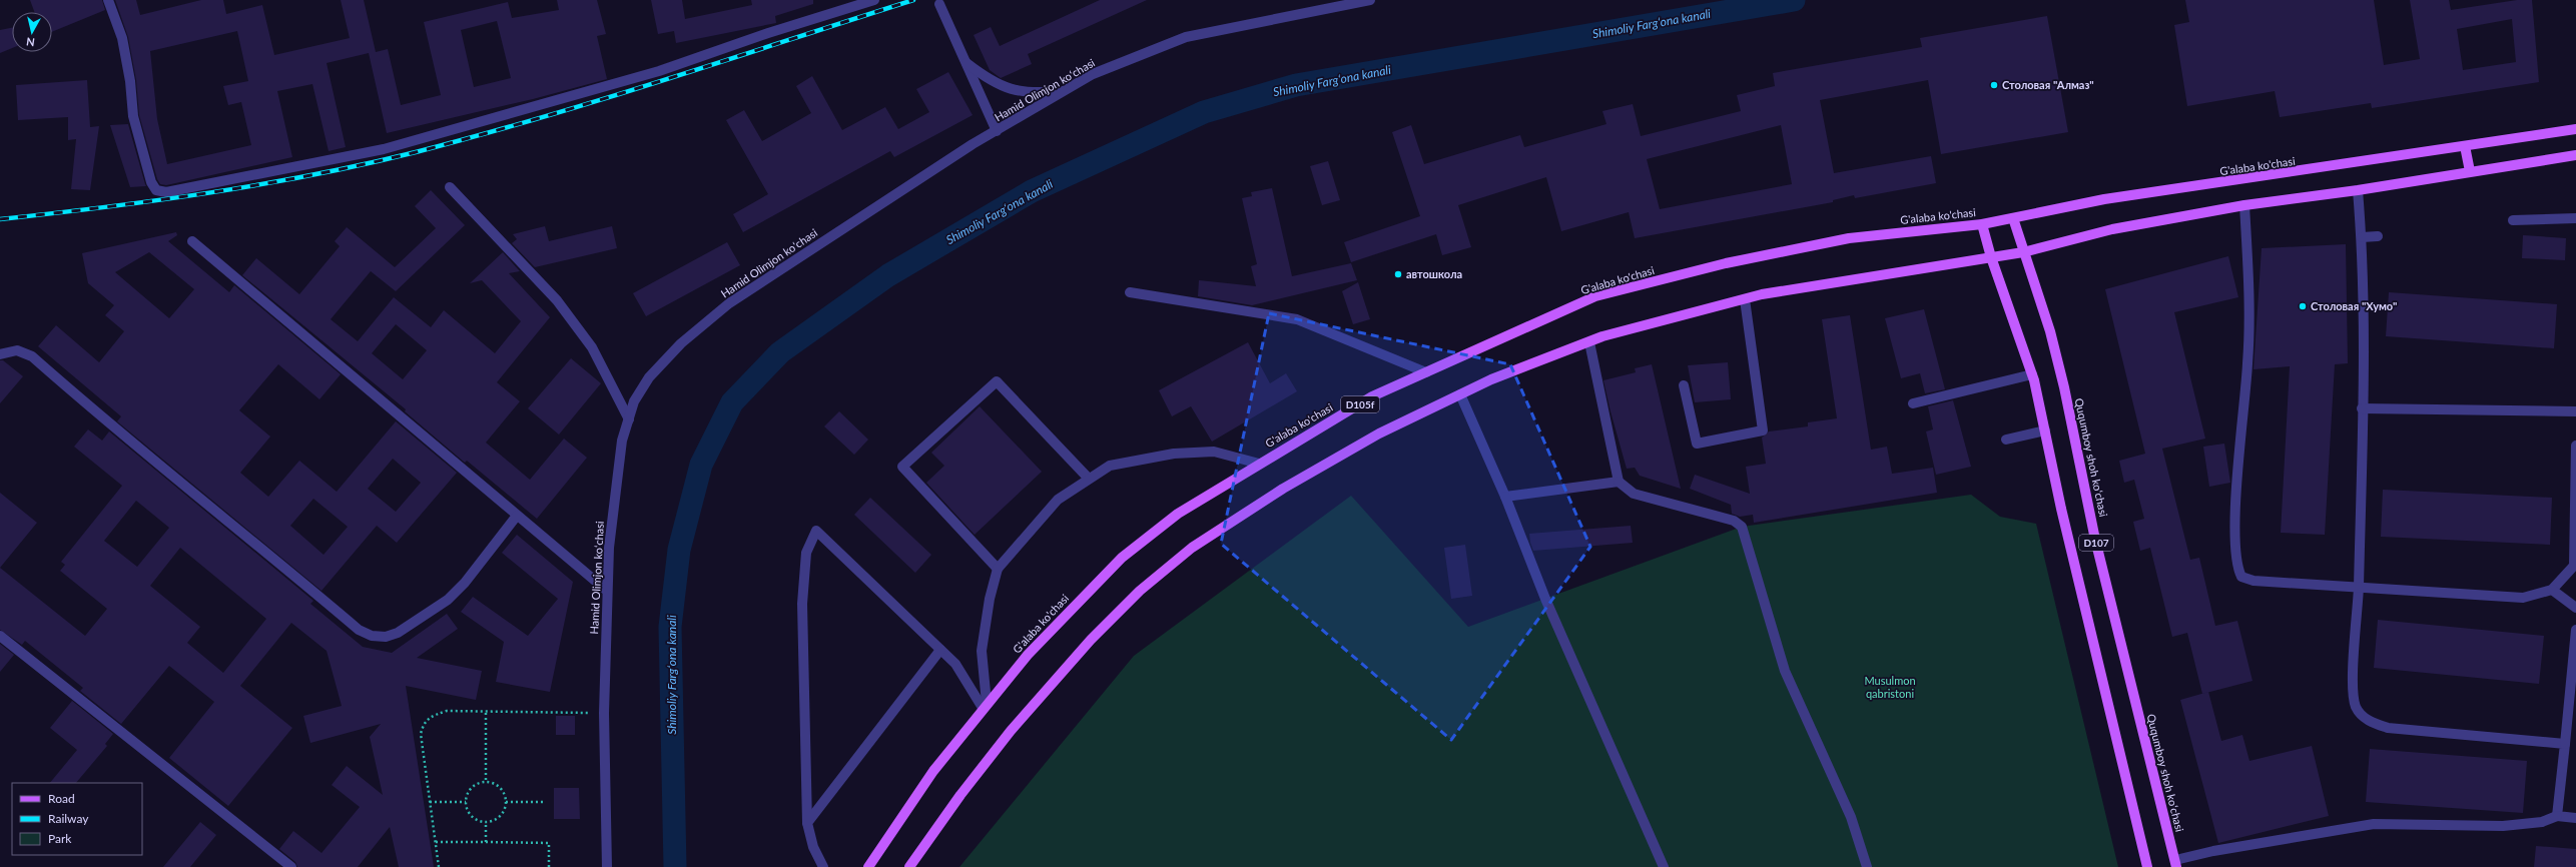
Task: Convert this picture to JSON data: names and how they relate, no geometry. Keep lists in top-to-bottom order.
{
  "streets": {
    "main road": [
      "G'alaba ko'chasi",
      "D105f",
      "Ququmboy shoh koʻchasi",
      "D107"
    ],
    "street": ["Hamid Olimjon koʻchasi"]
  },
  "crossings": [
    ["G'alaba ko'chasi", "Ququmboy shoh koʻchasi"],
    ["G'alaba ko'chasi", "D107"]
  ],
  "water": ["Shimoliy Fargʻona kanali"],
  "parks": ["Musulmon qabristoni"],
  "places": ["Столовая \"Алмаз\"", "автошкола", "Столовая \"Хумо\""],
  "legend": ["Road", "Railway", "Park"],
  "north": "bottom"
}
